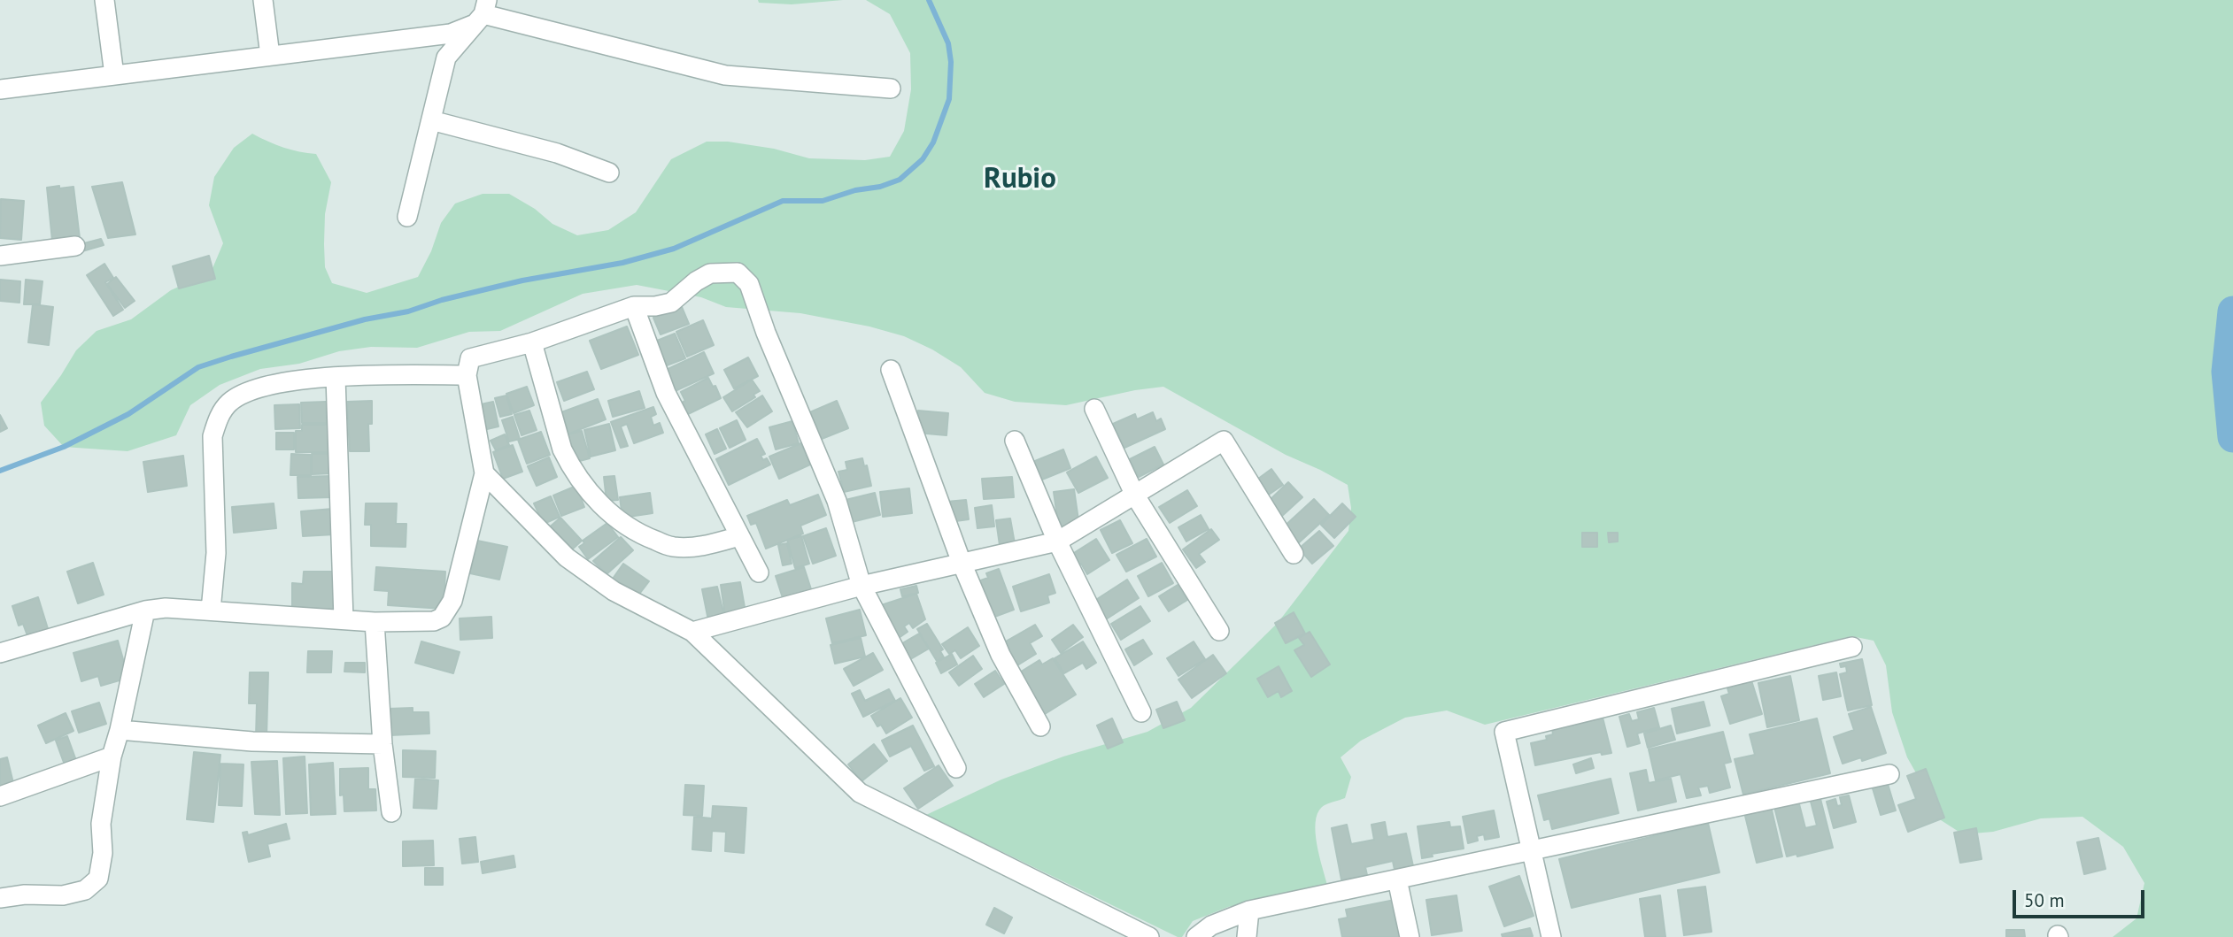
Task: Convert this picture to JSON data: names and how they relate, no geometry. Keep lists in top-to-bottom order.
{
  "districts": ["Rubio"],
  "scale_bar": "50 m"
}
